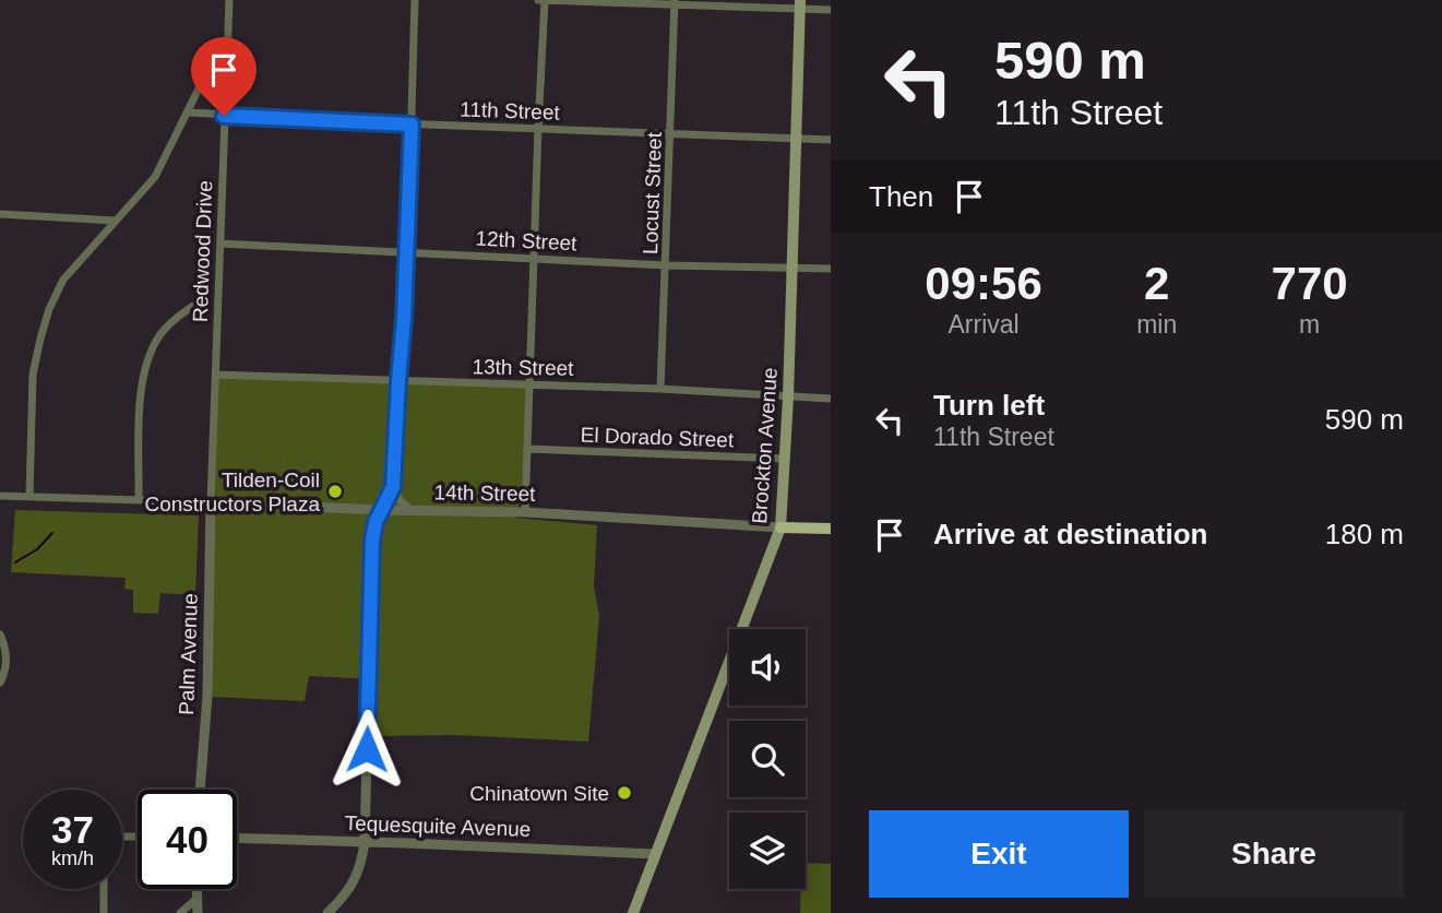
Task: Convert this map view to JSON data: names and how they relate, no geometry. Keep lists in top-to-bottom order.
{
  "streets": {
    "main road": ["Brockton Avenue", "14th Street"],
    "street": [
      "11th Street",
      "Locust Street",
      "12th Street",
      "Redwood Drive",
      "13th Street",
      "El Dorado Street",
      "Palm Avenue",
      "Tequesquite Avenue"
    ]
  },
  "crossings": [
    ["11th Street", "Locust Street"],
    ["11th Street", "Redwood Drive"],
    ["11th Street", "Brockton Avenue"],
    ["Locust Street", "12th Street"],
    ["Locust Street", "13th Street"],
    ["12th Street", "Redwood Drive"],
    ["12th Street", "Brockton Avenue"],
    ["Redwood Drive", "13th Street"],
    ["Redwood Drive", "14th Street"],
    ["Redwood Drive", "Palm Avenue"],
    ["13th Street", "Brockton Avenue"],
    ["El Dorado Street", "Brockton Avenue"],
    ["Brockton Avenue", "14th Street"],
    ["Brockton Avenue", "Tequesquite Avenue"],
    ["14th Street", "Palm Avenue"]
  ],
  "places": ["Tilden-Coil Constructors Plaza", "Chinatown Site"],
  "page": {
    "turn": ["590 m", "11th Street"],
    "then": "Then",
    "eta": [
      "09:56",
      "Arrival",
      "2",
      "min",
      "770",
      "m"
    ],
    "list": [
      {
        "name": "Turn left",
        "note": "11th Street",
        "value": "590 m"
      },
      {
        "name": "Arrive at destination",
        "value": "180 m"
      }
    ],
    "speed": "37 km/h",
    "limit": "40",
    "buttons": ["Exit", "Share"]
  }
}
